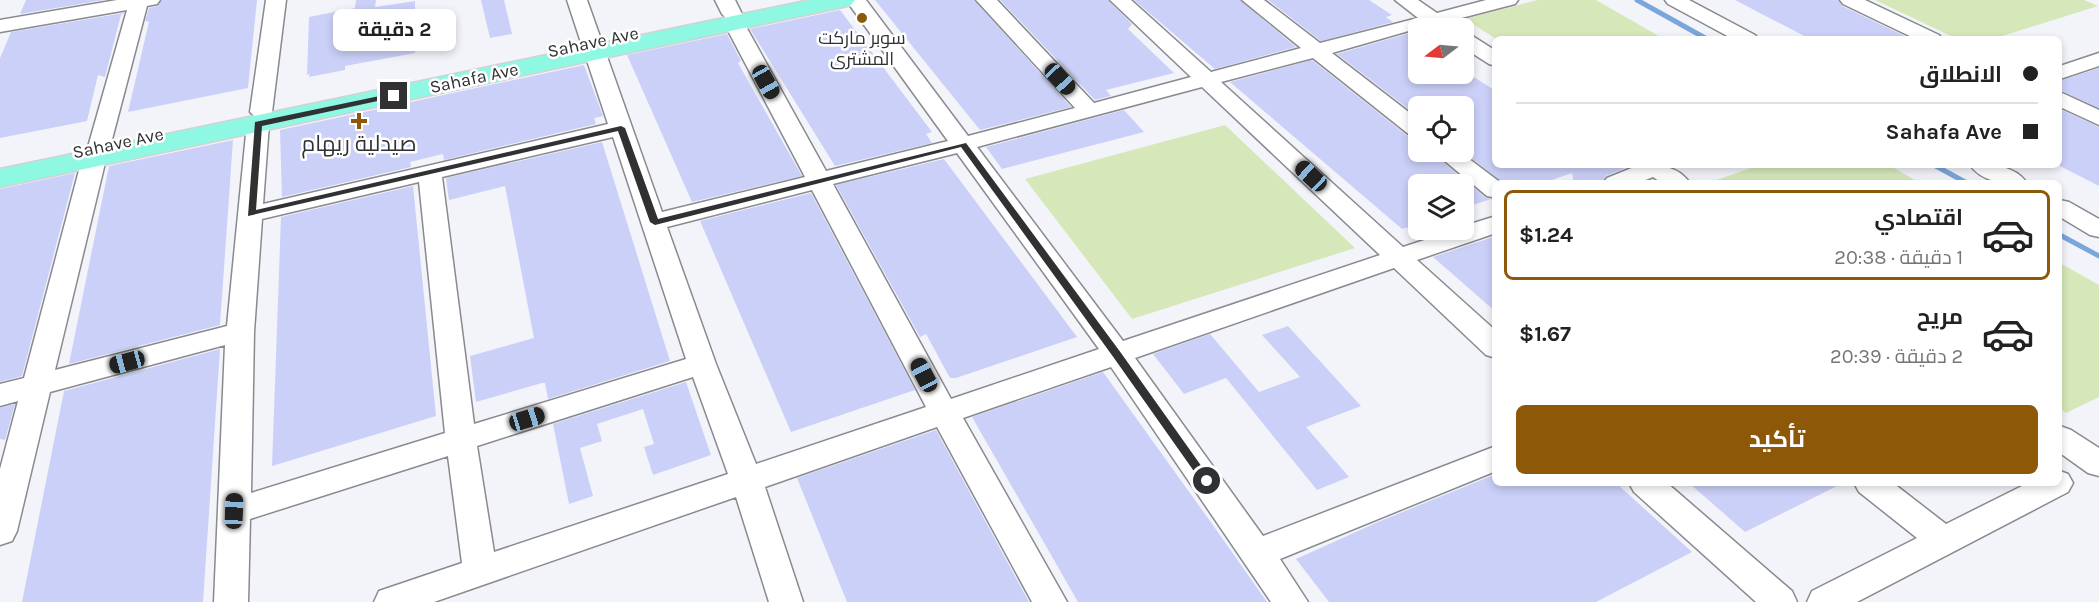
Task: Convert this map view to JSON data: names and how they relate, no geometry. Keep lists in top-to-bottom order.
{
  "streets": {
    "main road": ["Sahave Ave", "Sahafa Ave"]
  },
  "crossings": [
    ["Sahave Ave", "Sahafa Ave"]
  ],
  "places": {
    "other": ["سوبر ماركت المشترى"],
    "health": ["صيدلية ريهام"]
  },
  "north": "left",
  "page": {
    "bubble": "2 دقيقة",
    "banner": ["الانطلاق", "Sahafa Ave"],
    "list": [
      {
        "name": "اقتصادي",
        "note": "1 دقيقة · 20:38",
        "value": "$1.24"
      },
      {
        "name": "مريح",
        "note": "2 دقيقة · 20:39",
        "value": "$1.67"
      }
    ],
    "buttons": "تأكيد"
  }
}
